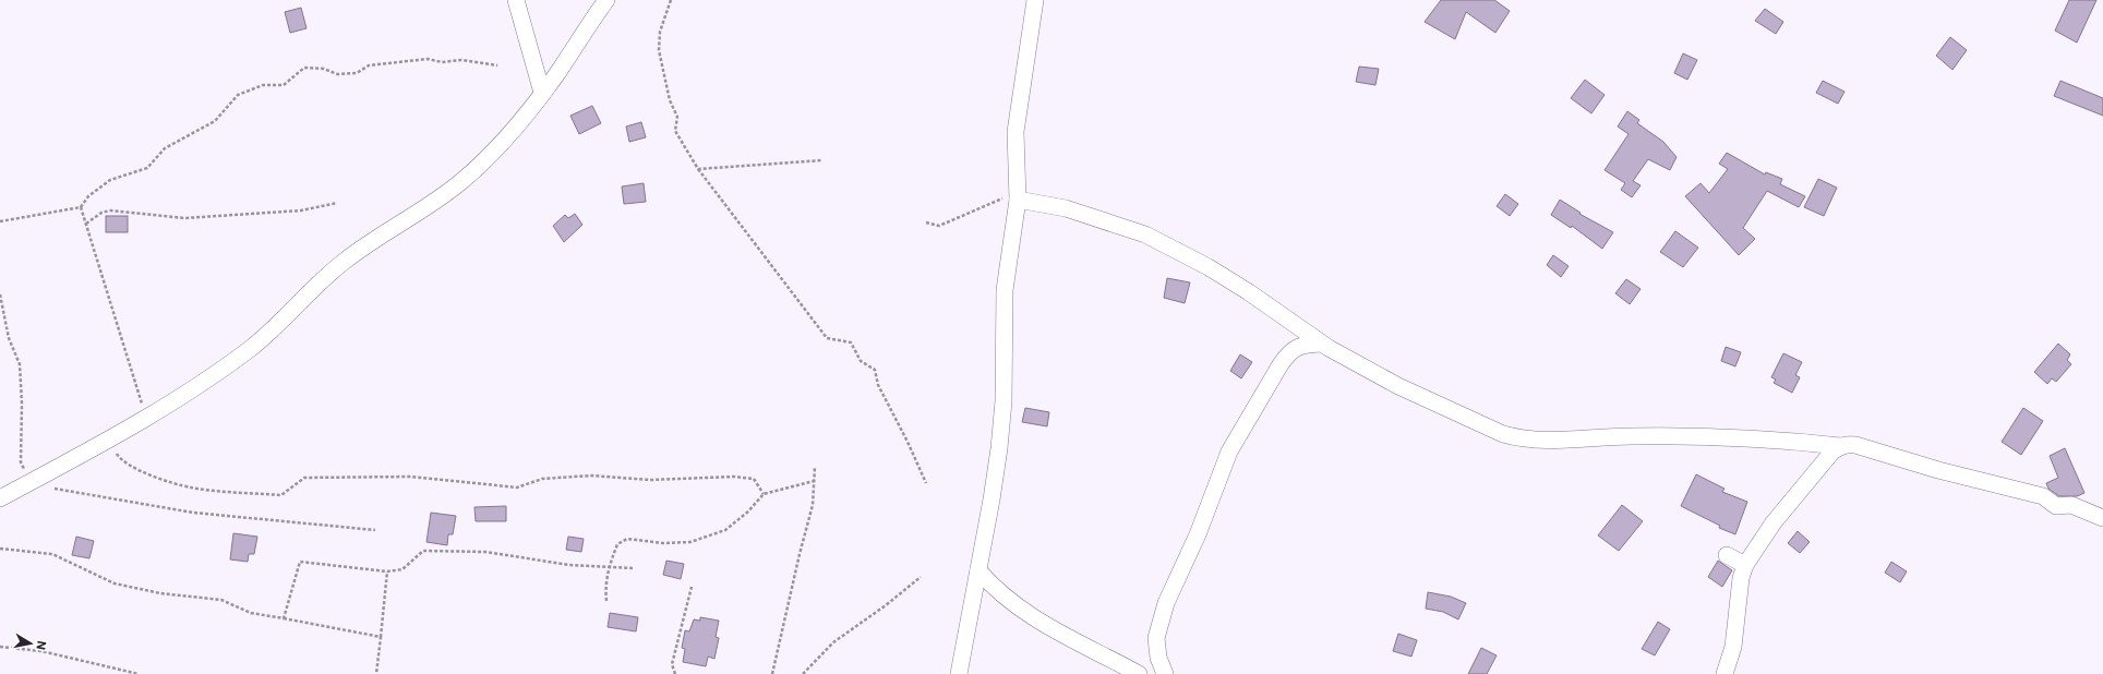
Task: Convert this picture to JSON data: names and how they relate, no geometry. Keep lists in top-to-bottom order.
{
  "north": "right"
}
